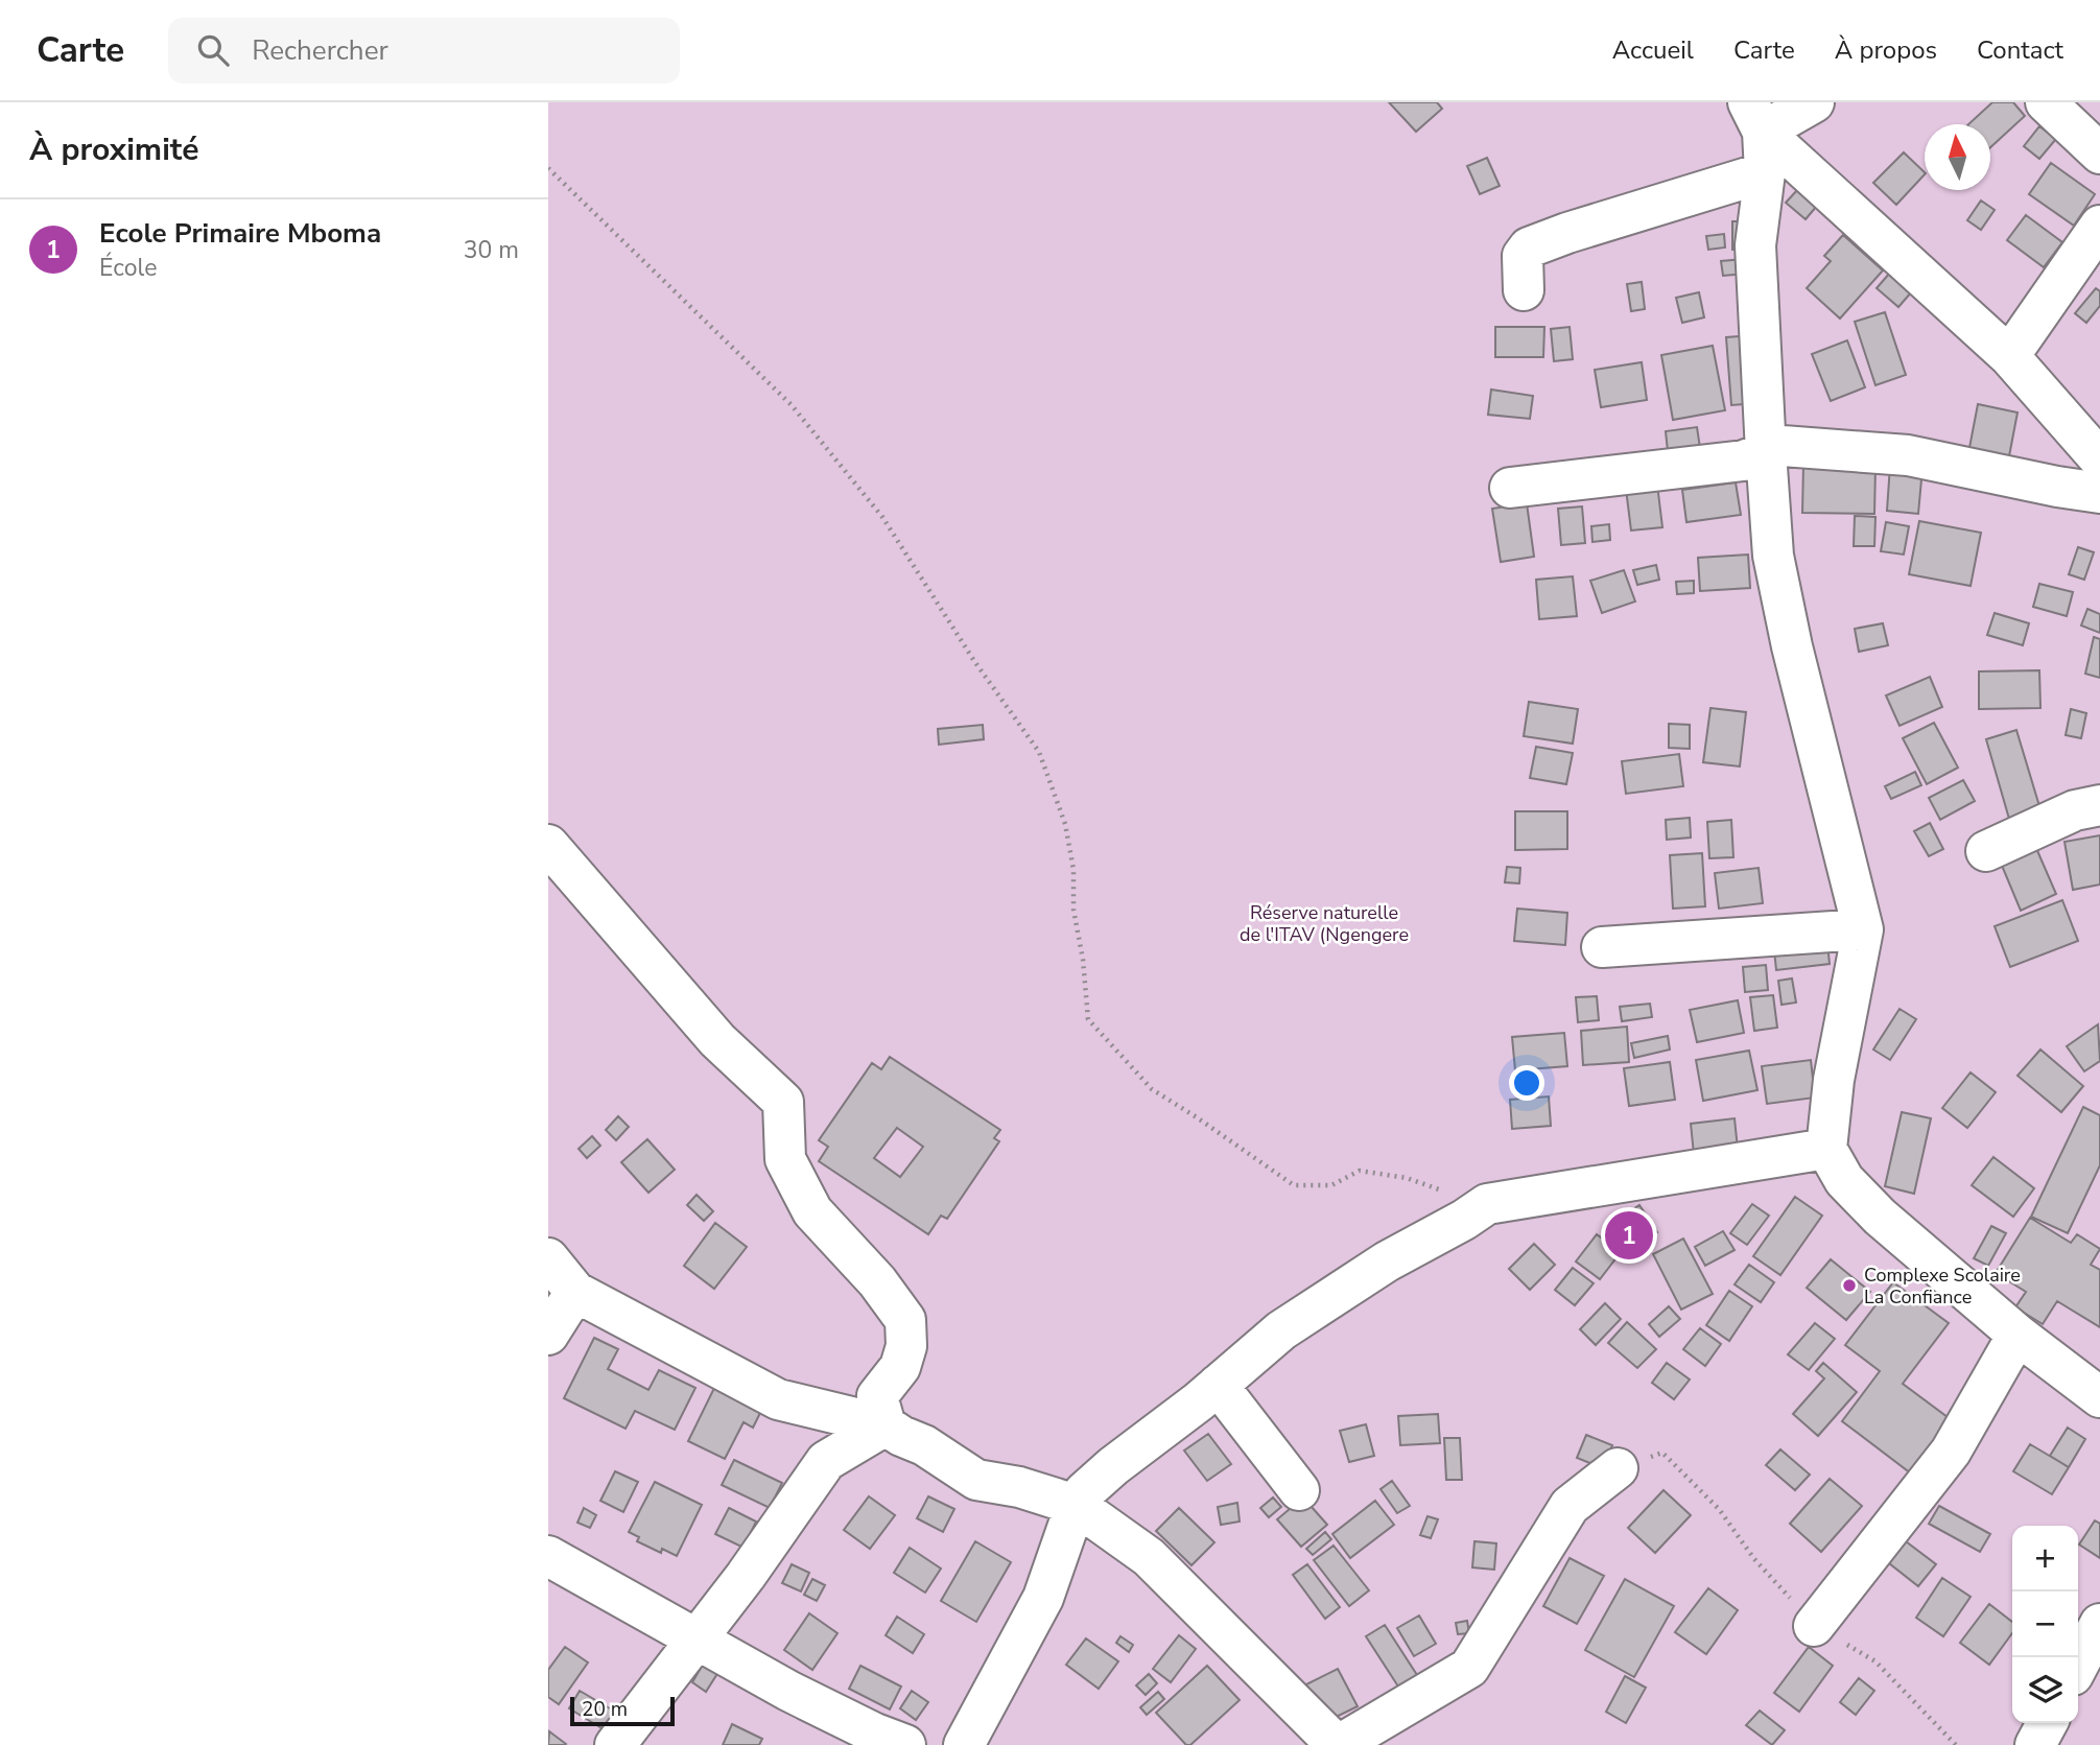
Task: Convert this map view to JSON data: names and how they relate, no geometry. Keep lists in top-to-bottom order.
{
  "parks": ["Réserve naturelle de l'ITAV (Ngengere"],
  "places": ["Complexe Scolaire La Confiance"],
  "scale_bar": "20 m",
  "north": "top",
  "page": {
    "header": "Carte",
    "search": "Rechercher",
    "nav": [
      "Accueil",
      "Carte",
      "À propos",
      "Contact"
    ],
    "heading": "À proximité",
    "list": [
      {
        "mark": "1",
        "name": "Ecole Primaire Mboma",
        "note": "École",
        "value": "30 m"
      }
    ],
    "pins": "1",
    "map_buttons": ["+", "−"],
    "scale": "20 m"
  }
}
